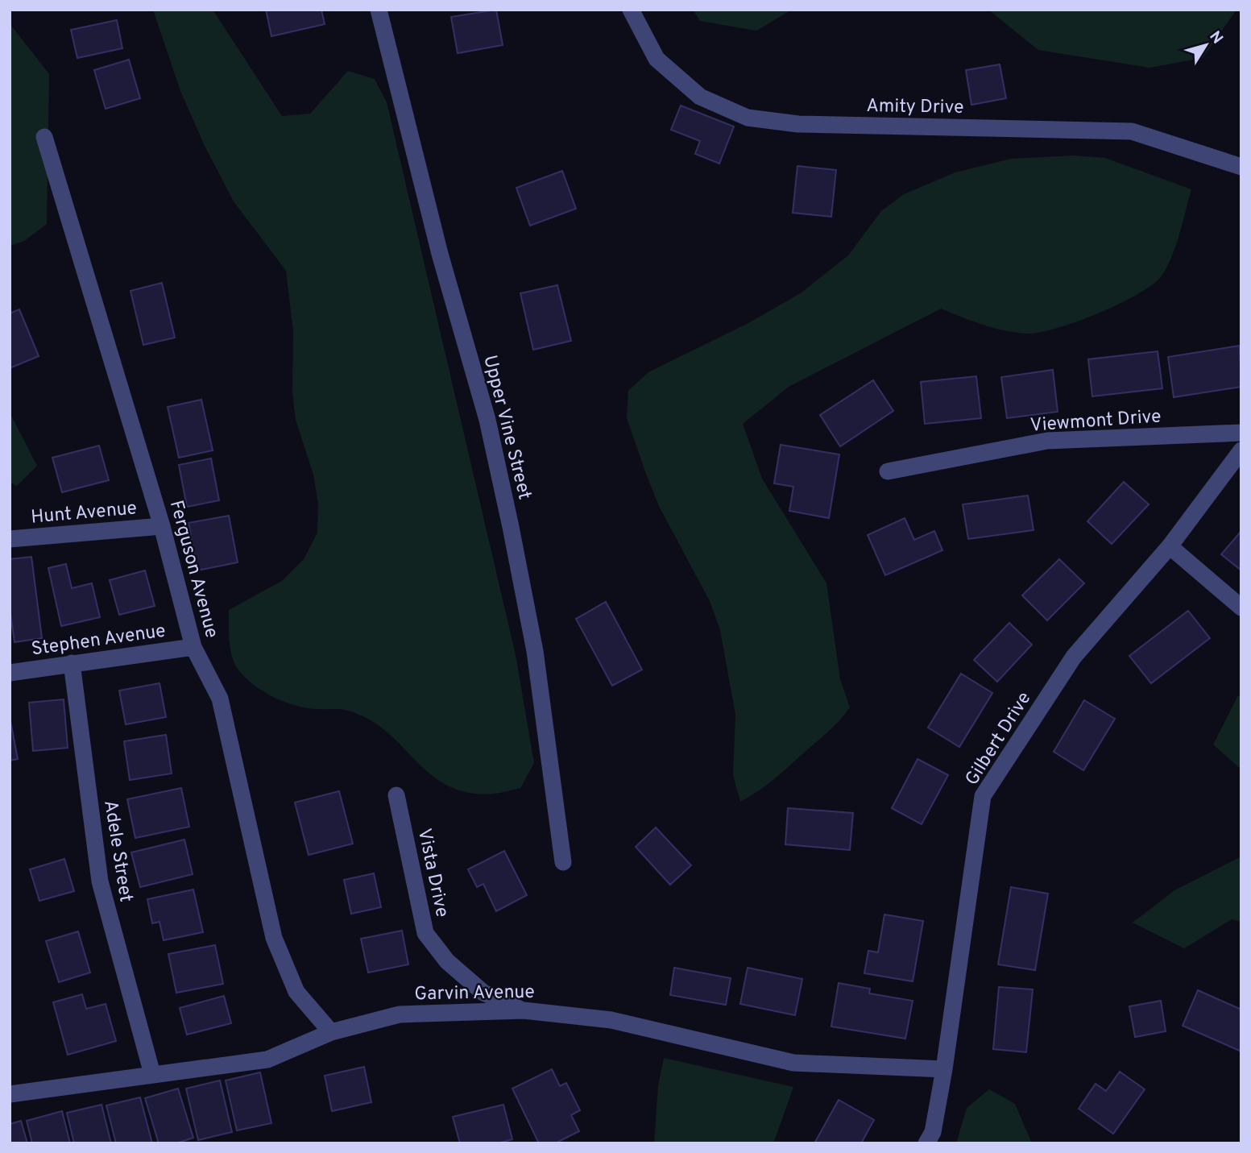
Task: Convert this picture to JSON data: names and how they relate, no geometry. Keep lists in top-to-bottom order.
{
  "streets": {
    "street": [
      "Amity Drive",
      "Viewmont Drive",
      "Upper Vine Street",
      "Hunt Avenue",
      "Ferguson Avenue",
      "Stephen Avenue",
      "Gilbert Drive",
      "Adele Street",
      "Vista Drive",
      "Garvin Avenue"
    ]
  },
  "crossings": [
    ["Hunt Avenue", "Ferguson Avenue"],
    ["Ferguson Avenue", "Stephen Avenue"],
    ["Ferguson Avenue", "Garvin Avenue"],
    ["Stephen Avenue", "Adele Street"],
    ["Gilbert Drive", "Garvin Avenue"],
    ["Adele Street", "Garvin Avenue"],
    ["Vista Drive", "Garvin Avenue"]
  ],
  "north": "top right"
}
